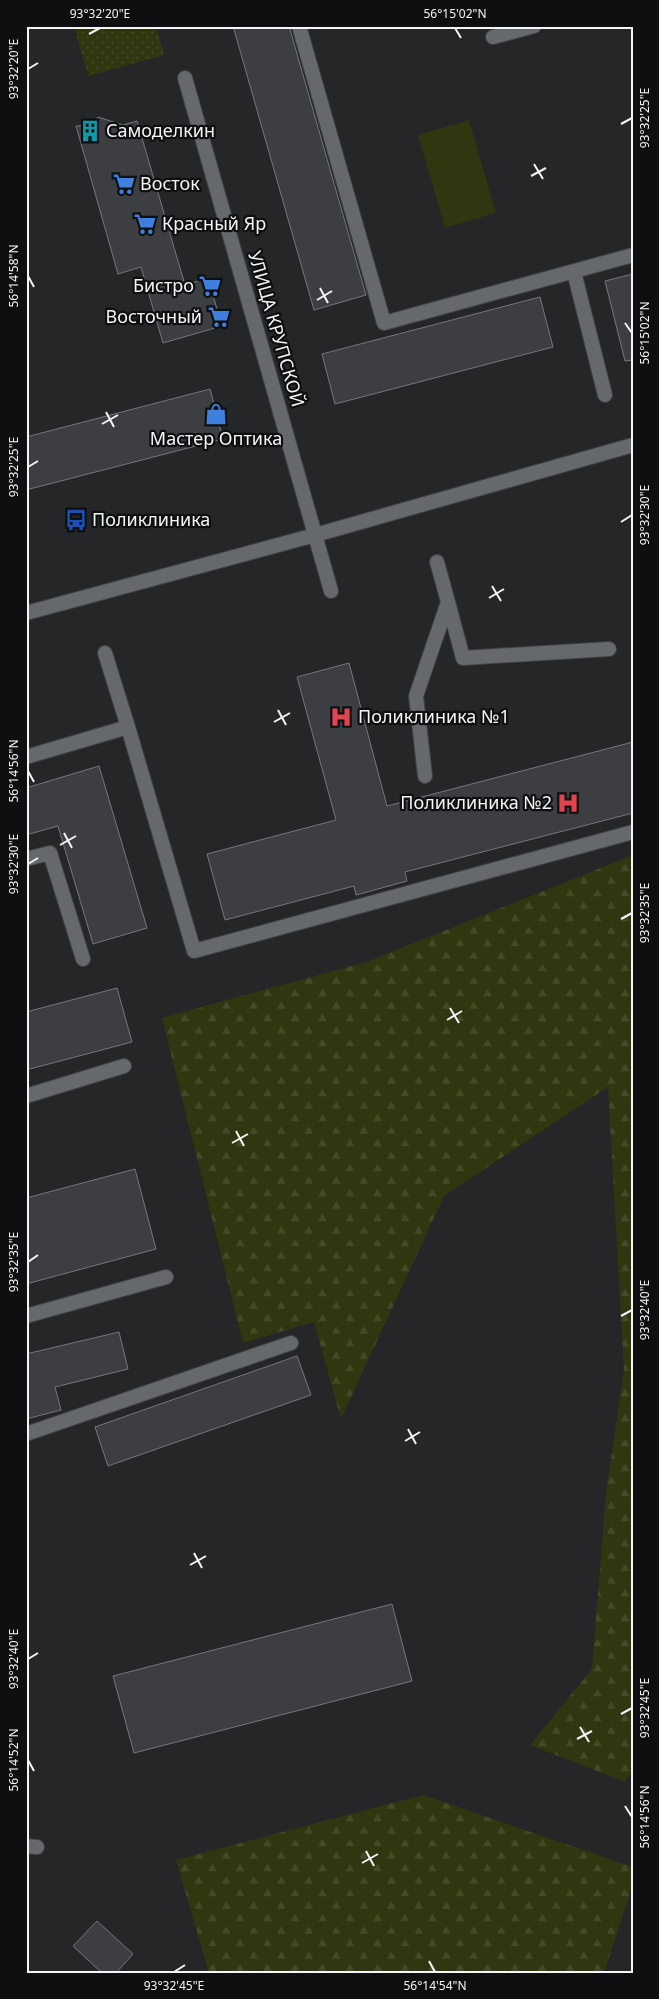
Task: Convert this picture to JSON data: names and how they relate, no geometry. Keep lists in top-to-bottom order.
{
  "streets": {
    "street": ["УЛИЦА КРУПСКОЙ"]
  },
  "places": {
    "building": ["Самоделкин"],
    "supermarket": [
      "Восток",
      "Красный Яр",
      "Бистро",
      "Восточный"
    ],
    "shop": ["Мастер Оптика"],
    "bus stop": ["Поликлиника"],
    "hospital": ["Поликлиника №1", "Поликлиника №2"]
  },
  "coordinates": [
    "93°32'20\"E",
    "56°15'02\"N",
    "93°32'25\"E",
    "56°14'58\"N",
    "93°32'30\"E",
    "56°14'56\"N",
    "93°32'35\"E",
    "93°32'40\"E",
    "93°32'45\"E",
    "56°14'52\"N",
    "56°14'54\"N"
  ]
}
